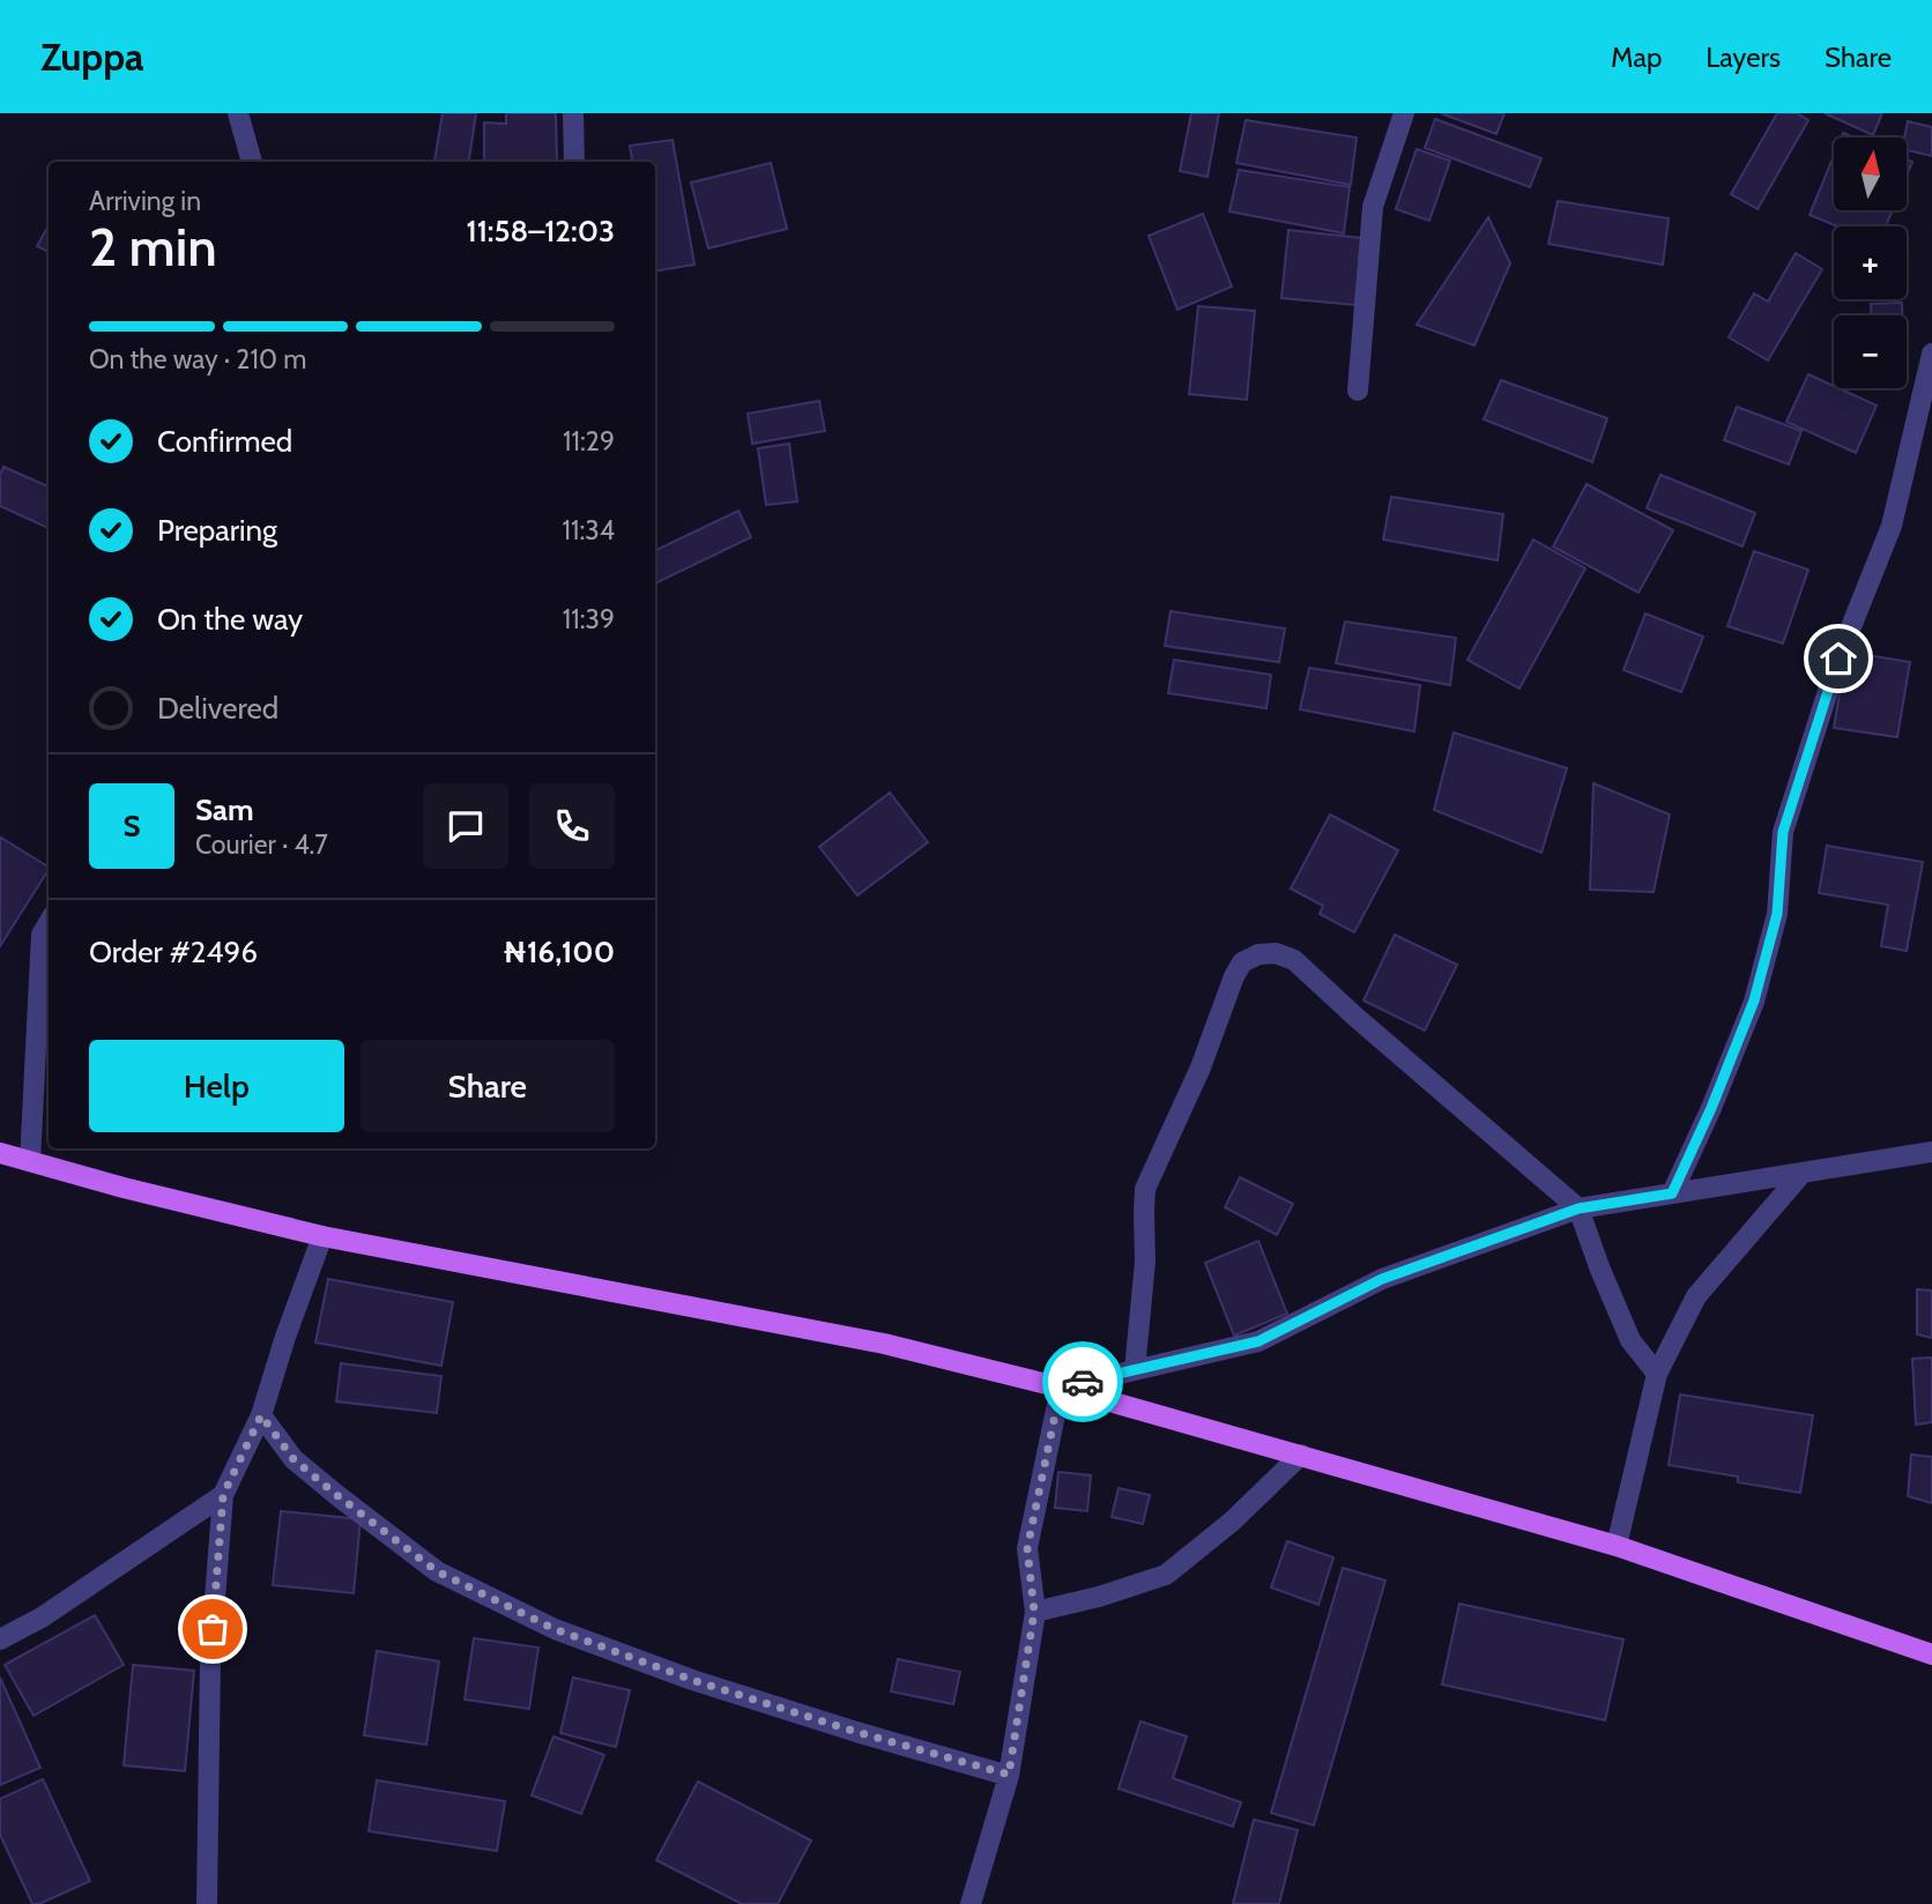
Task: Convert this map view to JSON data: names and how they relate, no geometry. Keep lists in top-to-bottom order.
{
  "north": "top",
  "page": {
    "header": "Zuppa",
    "nav": ["Map", "Layers", "Share"],
    "map_buttons": ["+", "−"],
    "heading": ["2 min", "Arriving in", "11:58–12:03"],
    "panel": [
      "Sam",
      "Courier · 4.7",
      "Order #2496",
      "₦16,100"
    ],
    "bar": "On the way · 210 m",
    "list": [
      ["Confirmed", "11:29"],
      ["Preparing", "11:34"],
      ["On the way", "11:39"],
      "Delivered"
    ],
    "round": "S",
    "buttons": ["Help", "Share"]
  }
}
